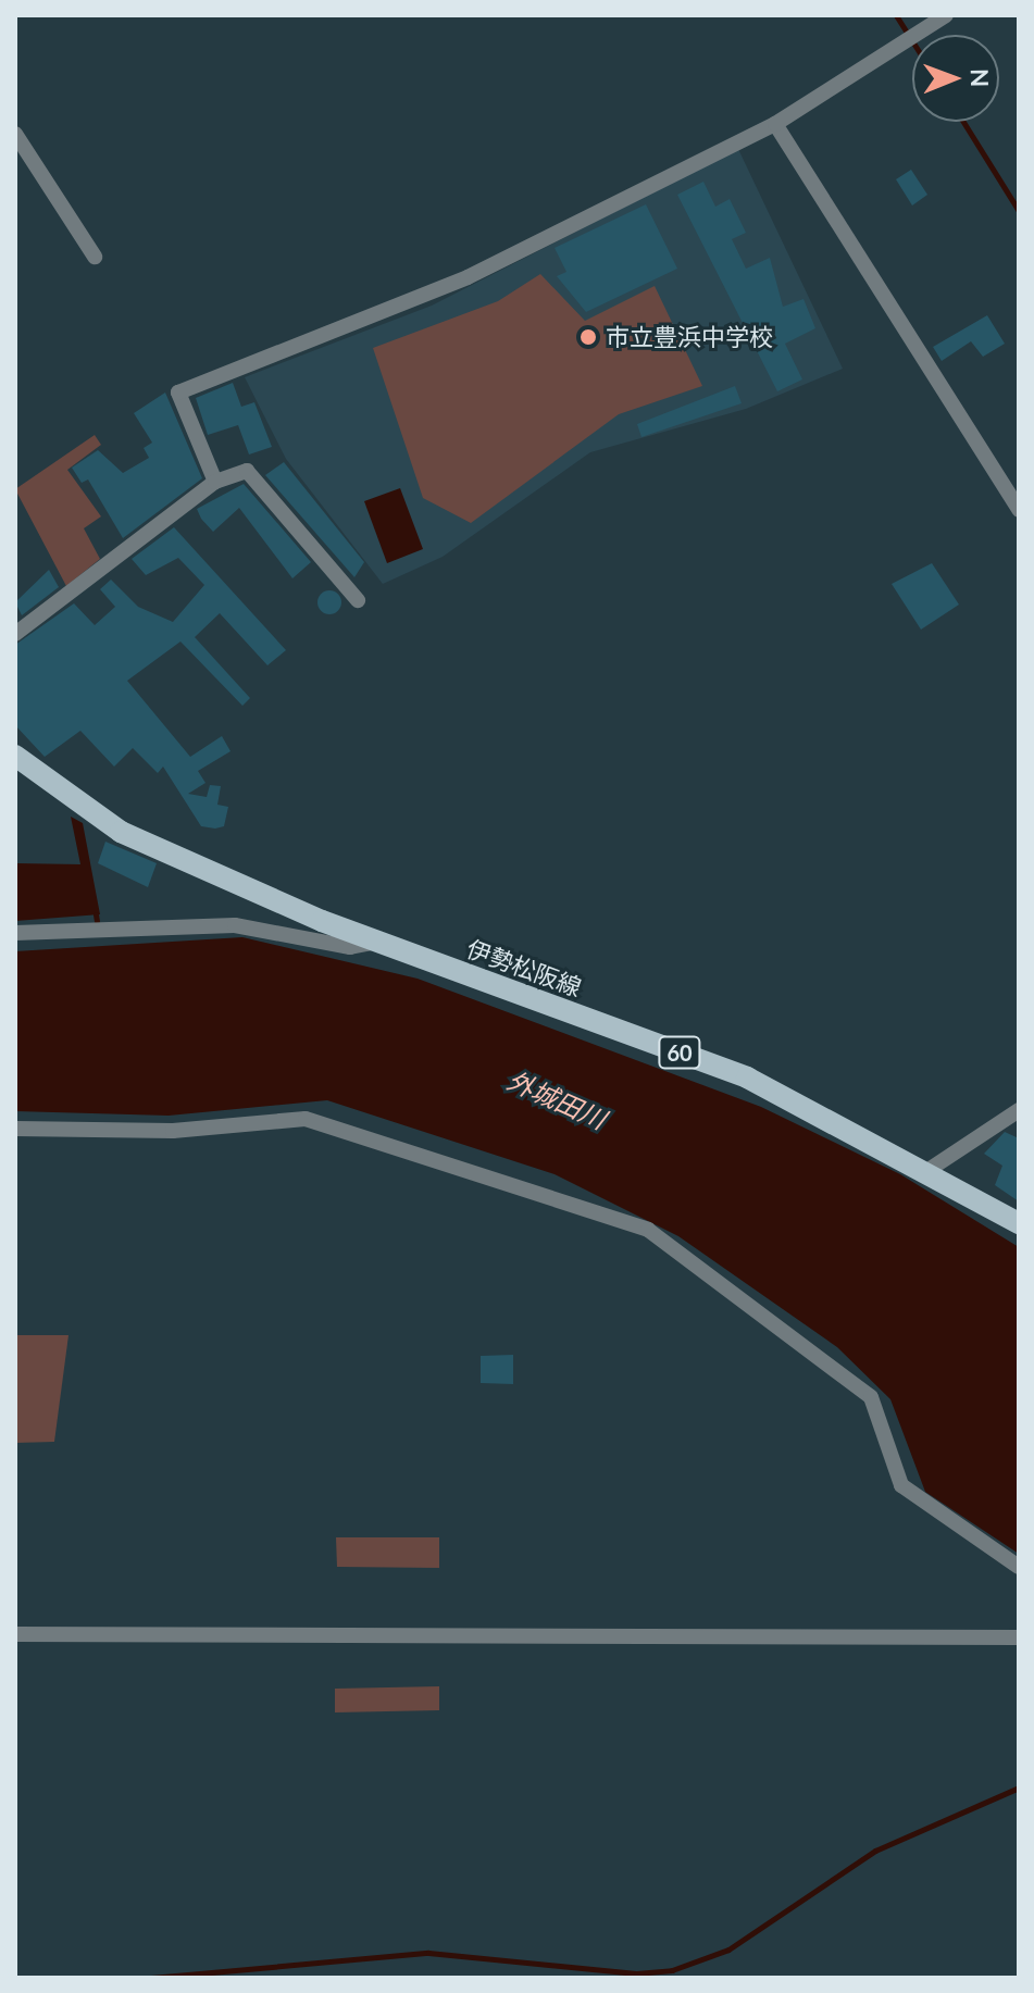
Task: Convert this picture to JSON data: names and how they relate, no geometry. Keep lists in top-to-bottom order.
{
  "streets": {
    "main road": ["伊勢松阪線", "60"]
  },
  "water": ["外城田川"],
  "places": ["市立豊浜中学校"],
  "north": "right"
}
